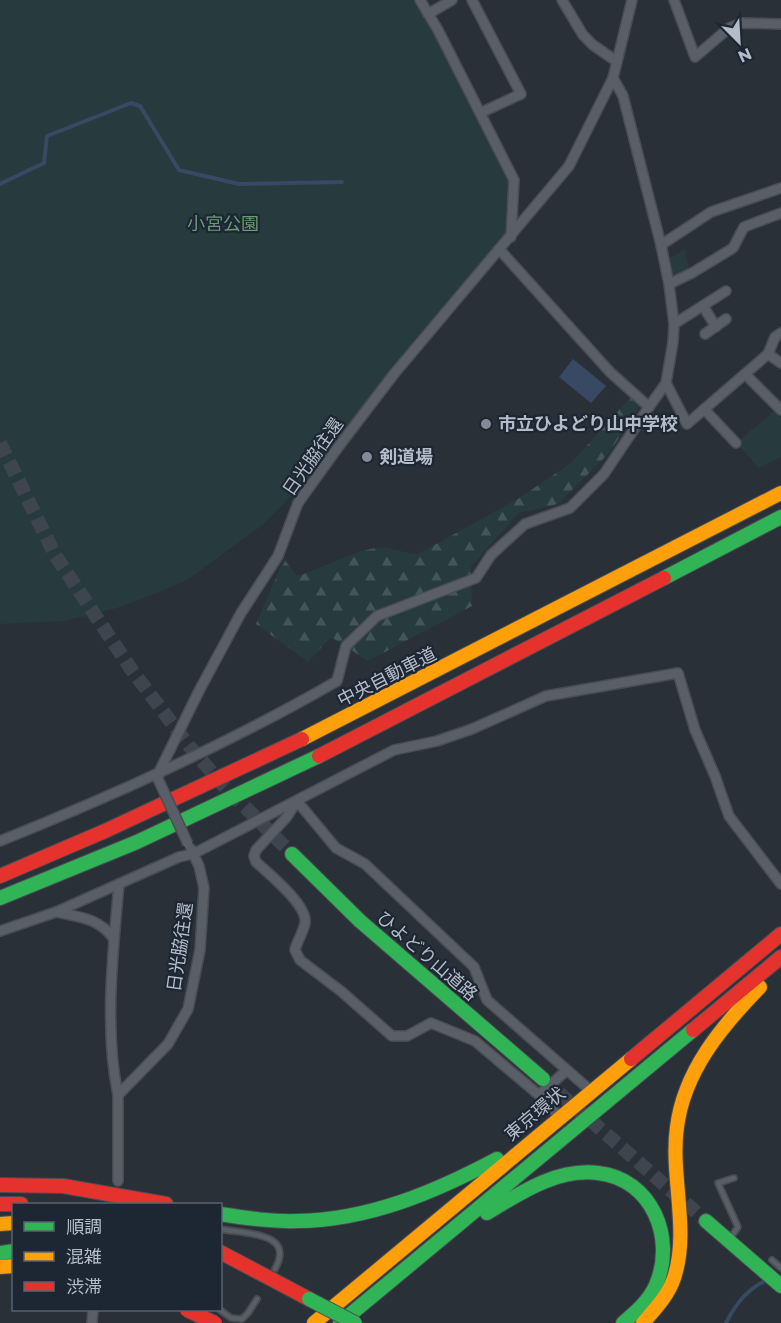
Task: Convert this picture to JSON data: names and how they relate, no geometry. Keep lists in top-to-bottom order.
{
  "streets": {
    "main road": ["中央自動車道", "ひよどり山道路", "東京環状"],
    "street": ["日光脇往還"]
  },
  "parks": ["小宮公園"],
  "places": ["市立ひよどり山中学校", "剣道場"],
  "legend": ["順調", "混雑", "渋滞"],
  "north": "bottom right"
}
